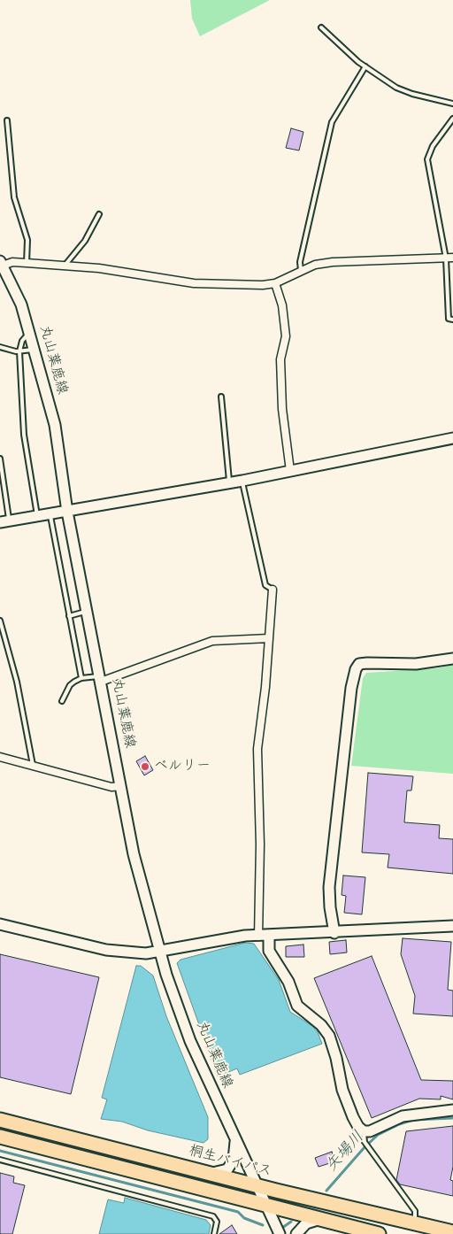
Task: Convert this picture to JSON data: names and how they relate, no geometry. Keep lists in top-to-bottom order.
{
  "streets": {
    "highway": ["桐生バイパス"],
    "street": ["丸山葉鹿線"]
  },
  "crossings": [
    ["丸山葉鹿線", "桐生バイパス"]
  ],
  "water": ["矢場川"],
  "places": ["ベルリー"]
}
